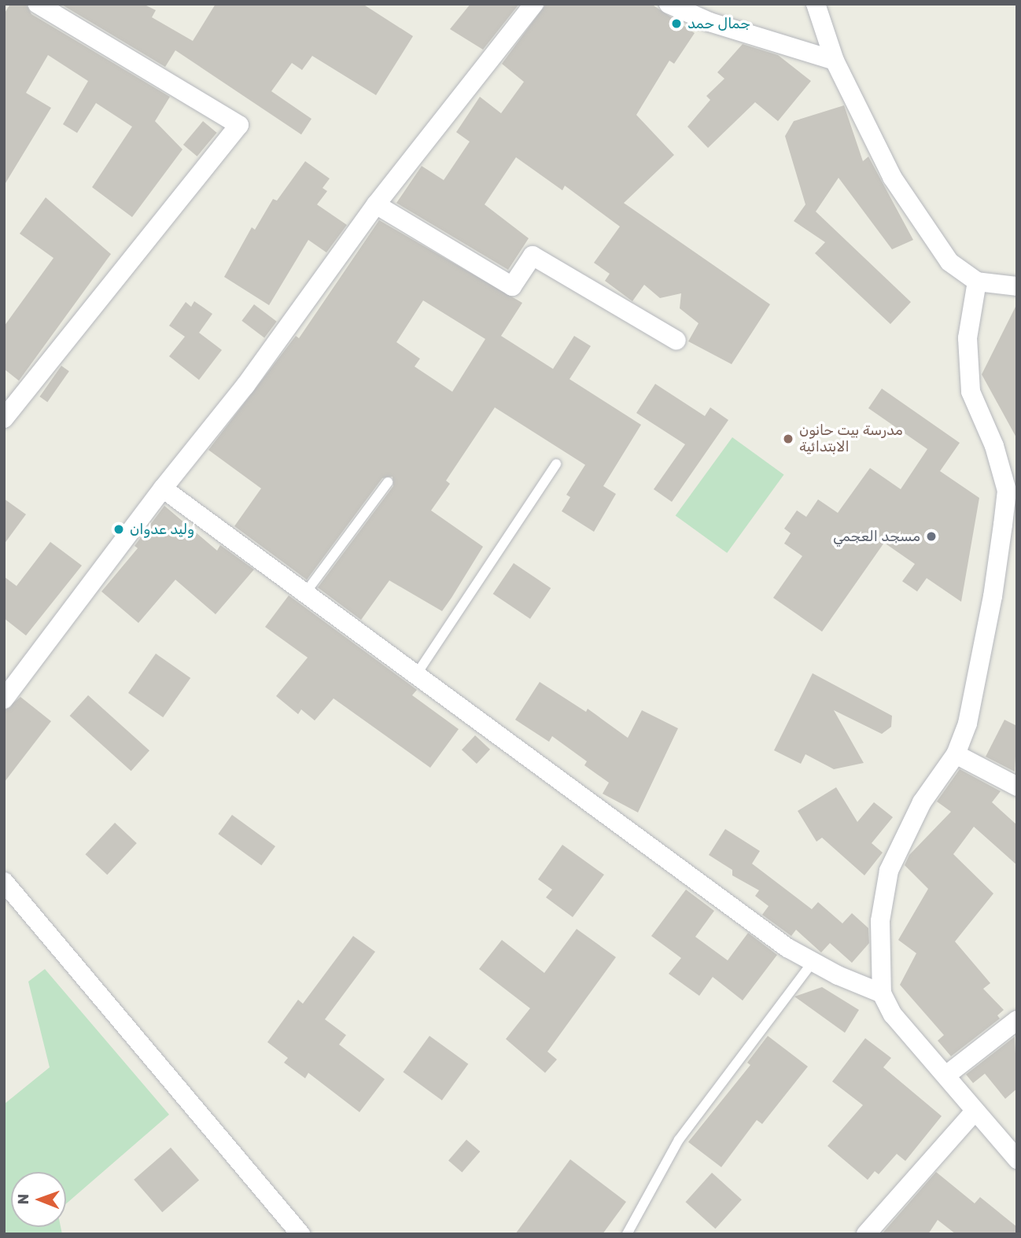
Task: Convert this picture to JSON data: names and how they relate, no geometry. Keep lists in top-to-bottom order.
{
  "places": [
    "جمال حمد",
    "مدرسة بيت حانون الابتدائية",
    "وليد عدوان",
    "مسجد العجمي"
  ],
  "north": "left"
}
